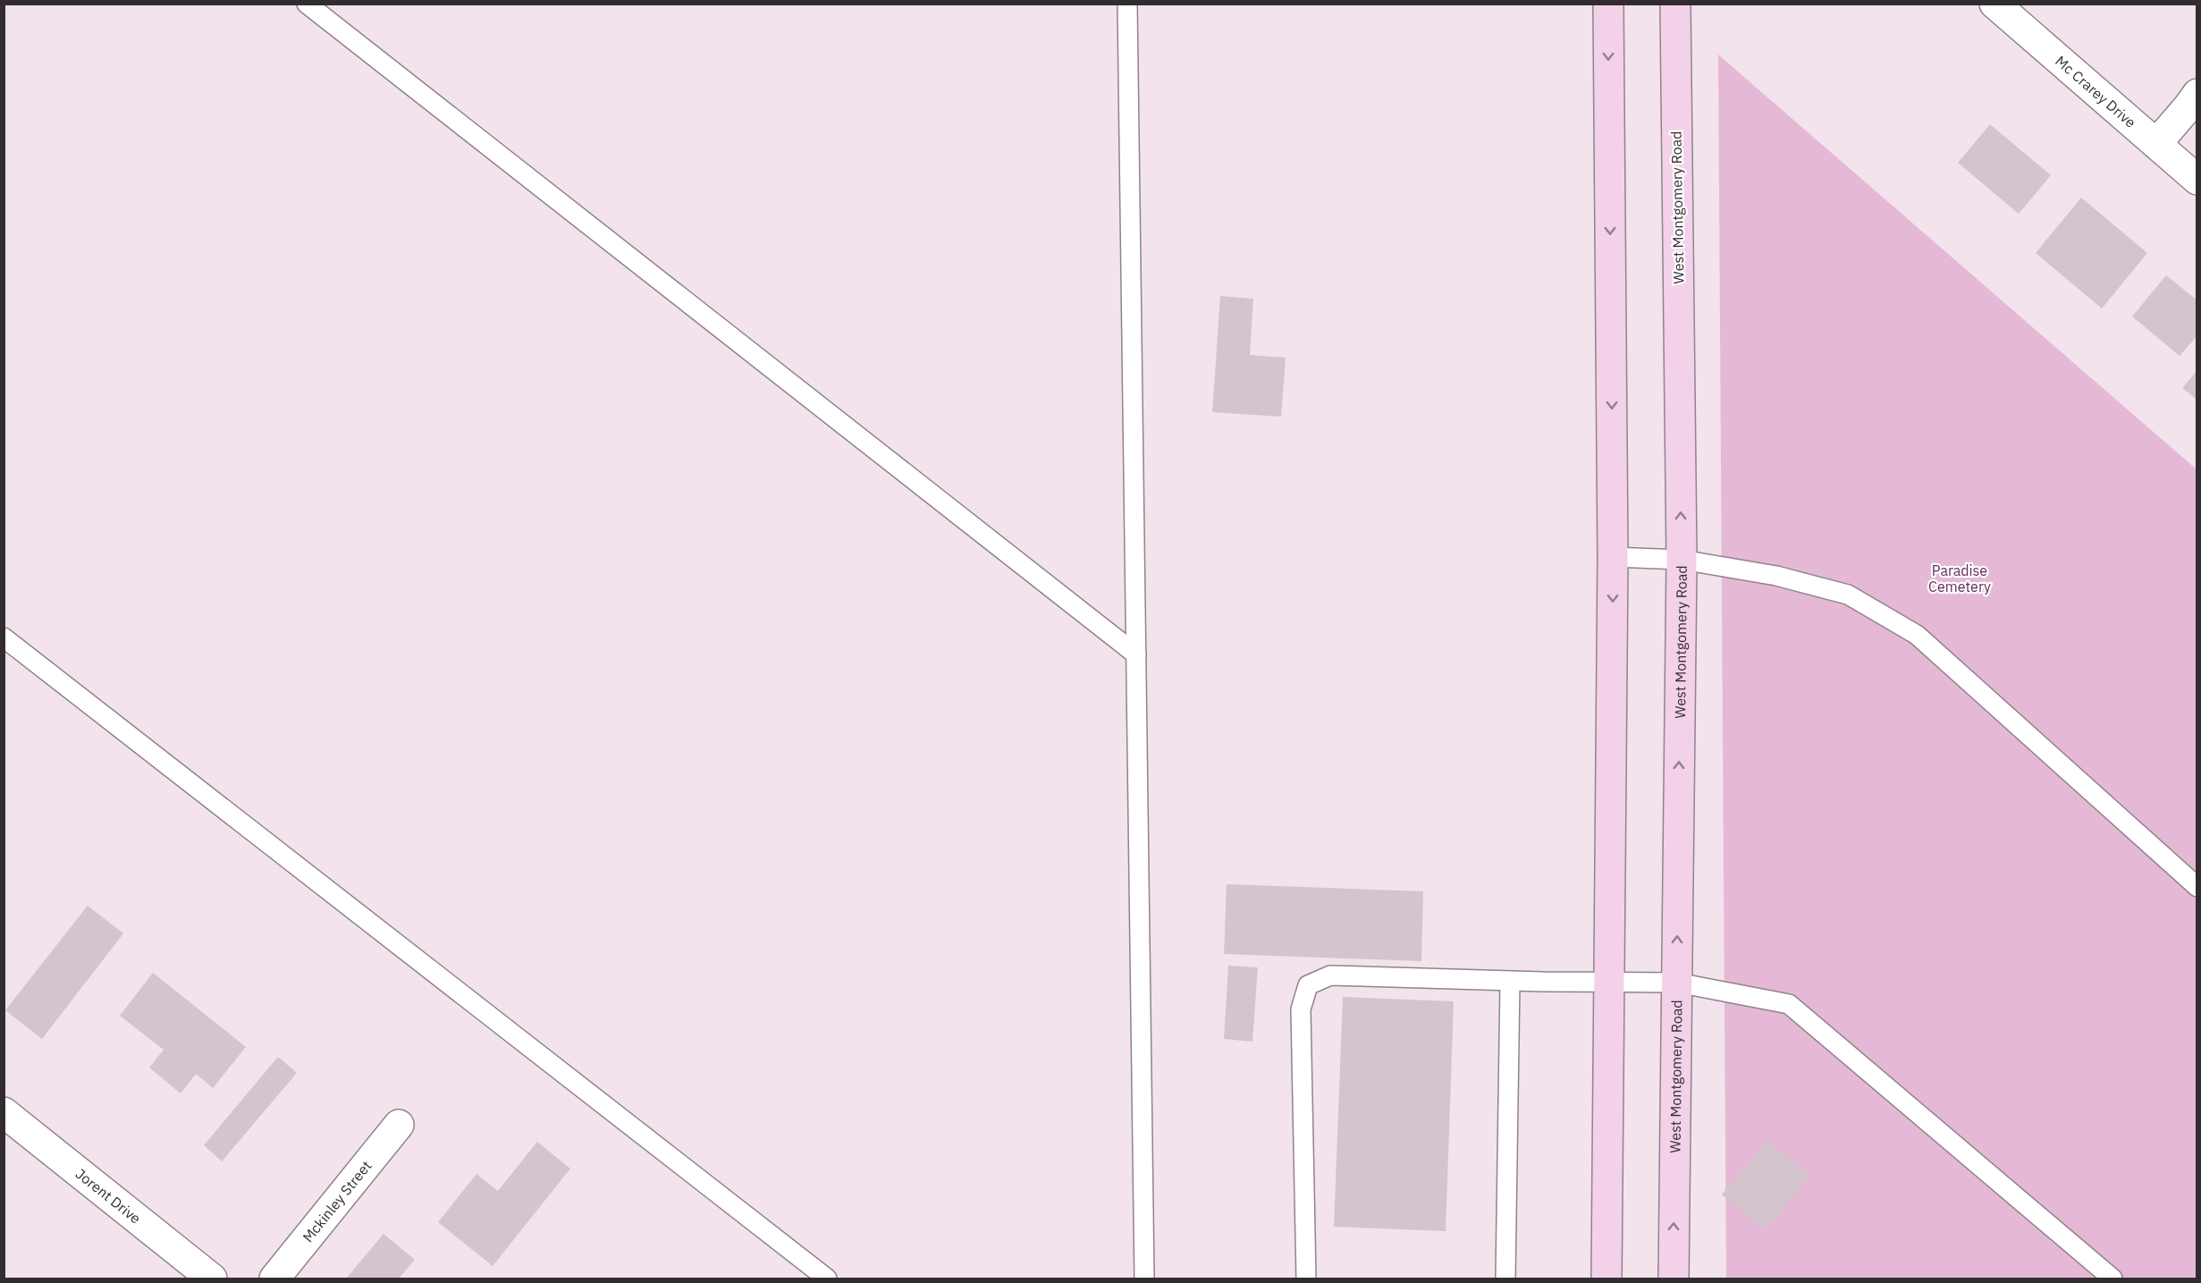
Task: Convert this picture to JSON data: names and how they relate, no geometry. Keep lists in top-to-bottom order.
{
  "streets": {
    "main road": ["West Montgomery Road"],
    "street": ["Mc Crarey Drive", "Jorent Drive", "Mckinley Street"]
  },
  "parks": ["Paradise Cemetery"]
}
